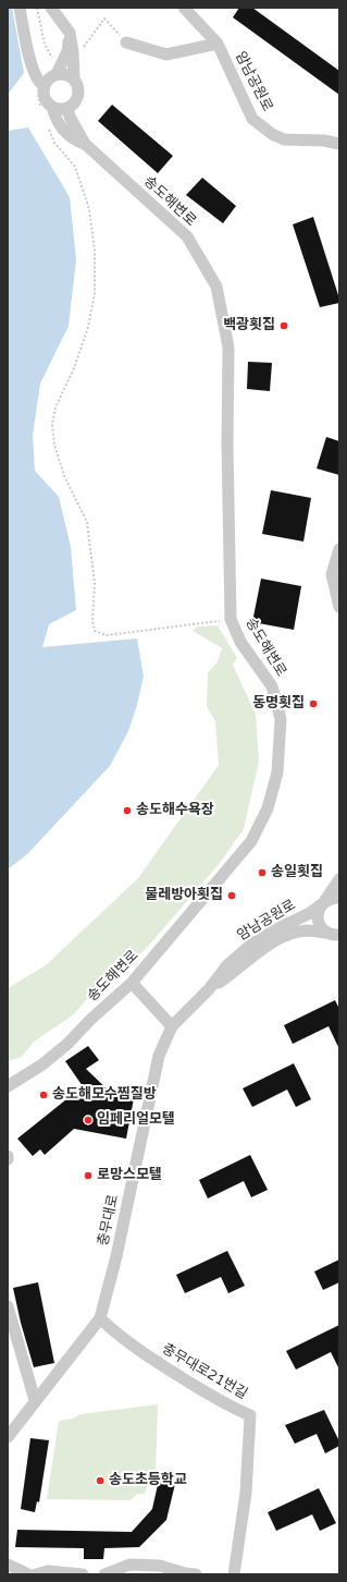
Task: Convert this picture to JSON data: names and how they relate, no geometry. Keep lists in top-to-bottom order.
{
  "streets": {
    "street": [
      "암남공원로",
      "송도해변로",
      "충무대로",
      "충무대로21번길"
    ]
  },
  "crossings": [
    ["암남공원로", "충무대로"],
    ["충무대로", "충무대로21번길"]
  ],
  "places": [
    "백광횟집",
    "동명횟집",
    "송도해수욕장",
    "송일횟집",
    "물레방아횟집",
    "송도해모수찜질방",
    "임페리얼모텔",
    "로망스모텔",
    "송도초등학교"
  ]
}
